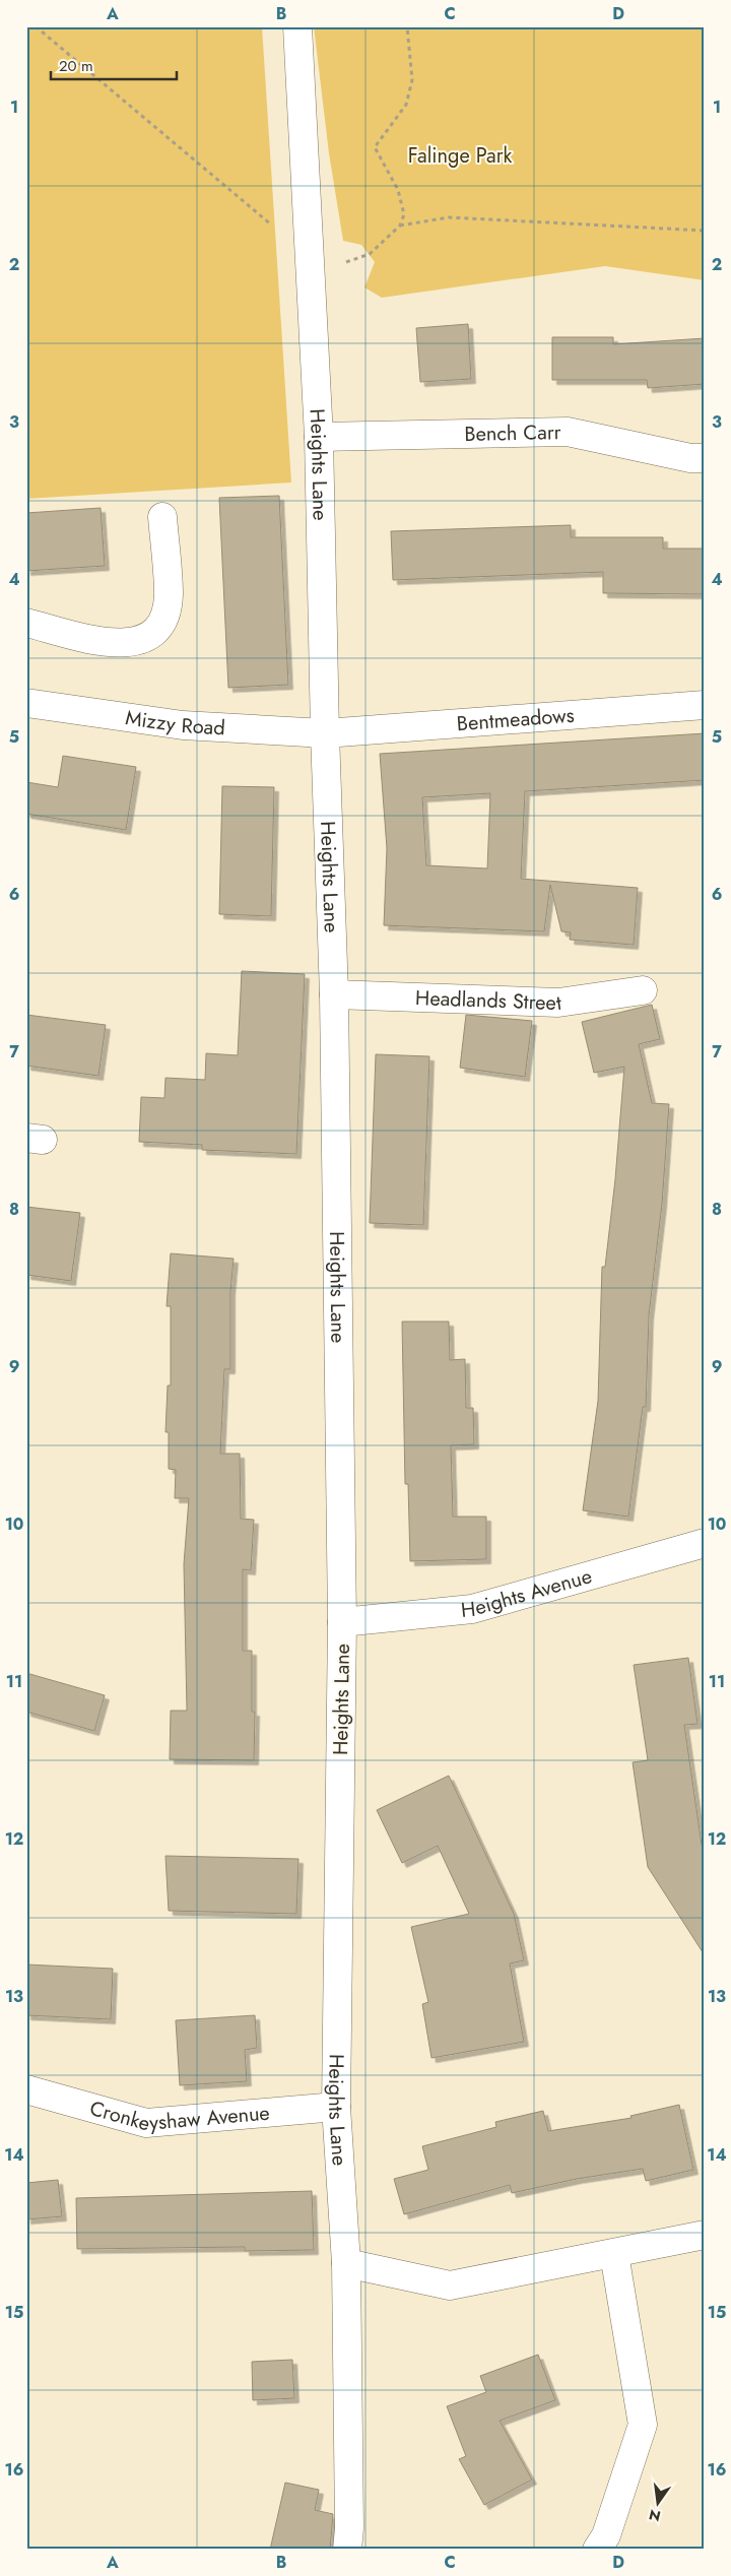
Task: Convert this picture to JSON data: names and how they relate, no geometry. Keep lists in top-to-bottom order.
{
  "streets": {
    "street": [
      "Bench Carr",
      "Heights Lane",
      "Bentmeadows",
      "Mizzy Road",
      "Headlands Street",
      "Heights Avenue",
      "Cronkeyshaw Avenue"
    ]
  },
  "crossings": [
    ["Bench Carr", "Heights Lane"],
    ["Heights Lane", "Bentmeadows"],
    ["Heights Lane", "Mizzy Road"],
    ["Heights Lane", "Headlands Street"],
    ["Heights Lane", "Heights Avenue"],
    ["Heights Lane", "Cronkeyshaw Avenue"],
    ["Bentmeadows", "Mizzy Road"]
  ],
  "parks": ["Falinge Park"],
  "scale_bar": "20 m",
  "north": "bottom",
  "grid": {
    "columns": [
      "A",
      "B",
      "C",
      "D"
    ],
    "rows": [
      "1",
      "2",
      "3",
      "4",
      "5",
      "6",
      "7",
      "8",
      "9",
      "10",
      "11",
      "12",
      "13",
      "14",
      "15",
      "16"
    ]
  }
}
